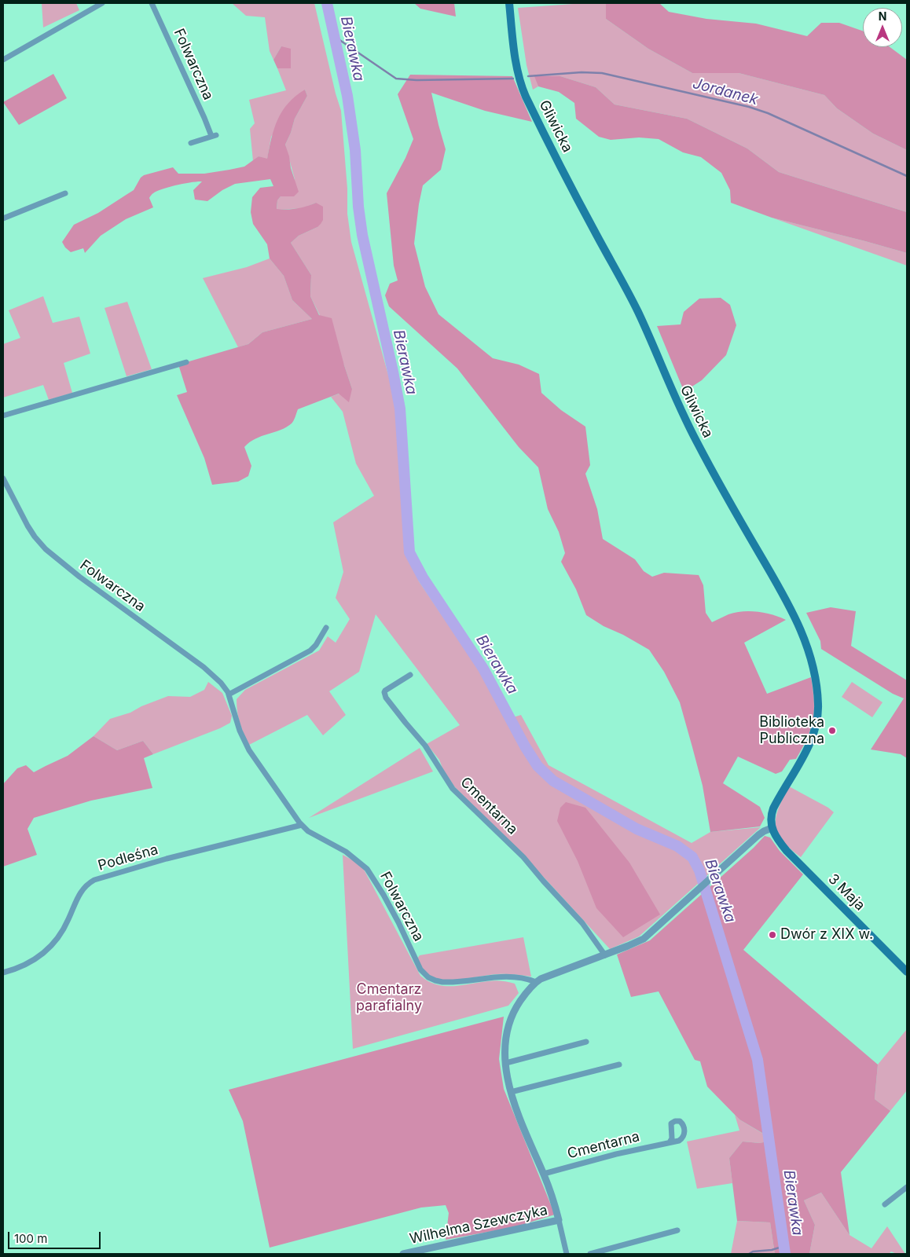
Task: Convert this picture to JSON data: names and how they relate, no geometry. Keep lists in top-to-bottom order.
{
  "streets": {
    "main road": ["Gliwicka", "3 Maja"],
    "street": [
      "Folwarczna",
      "Cmentarna",
      "Podleśna",
      "Wilhelma Szewczyka"
    ]
  },
  "crossings": [
    ["Folwarczna", "Podleśna"],
    ["Gliwicka", "3 Maja"]
  ],
  "water": ["Bierawka", "Jordanek"],
  "parks": ["Cmentarz parafialny"],
  "places": ["Biblioteka Publiczna", "Dwór z XIX w."],
  "scale_bar": "100 m",
  "north": "top"
}
